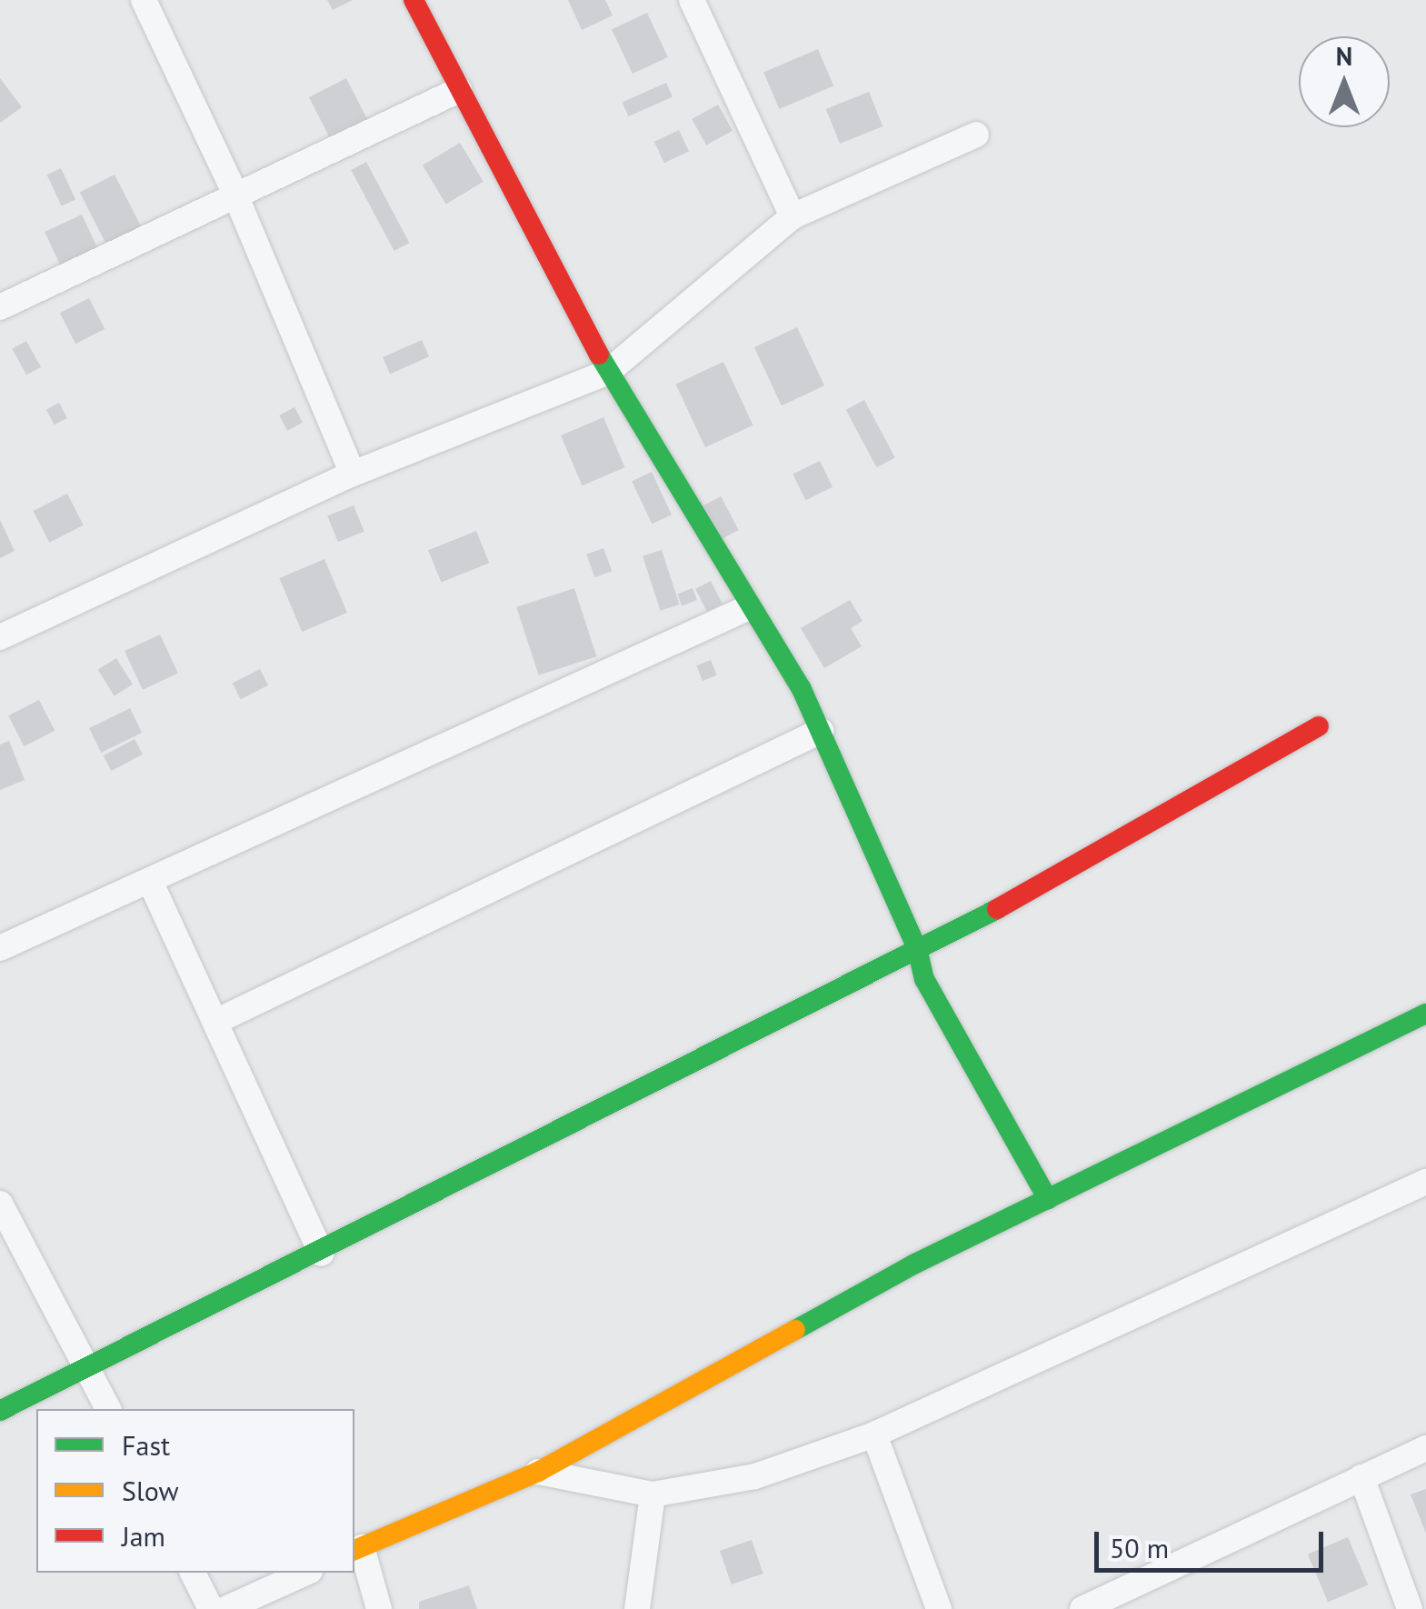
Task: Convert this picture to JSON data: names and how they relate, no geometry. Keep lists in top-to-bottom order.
{
  "legend": ["Fast", "Slow", "Jam"],
  "scale_bar": "50 m",
  "north": "top"
}
